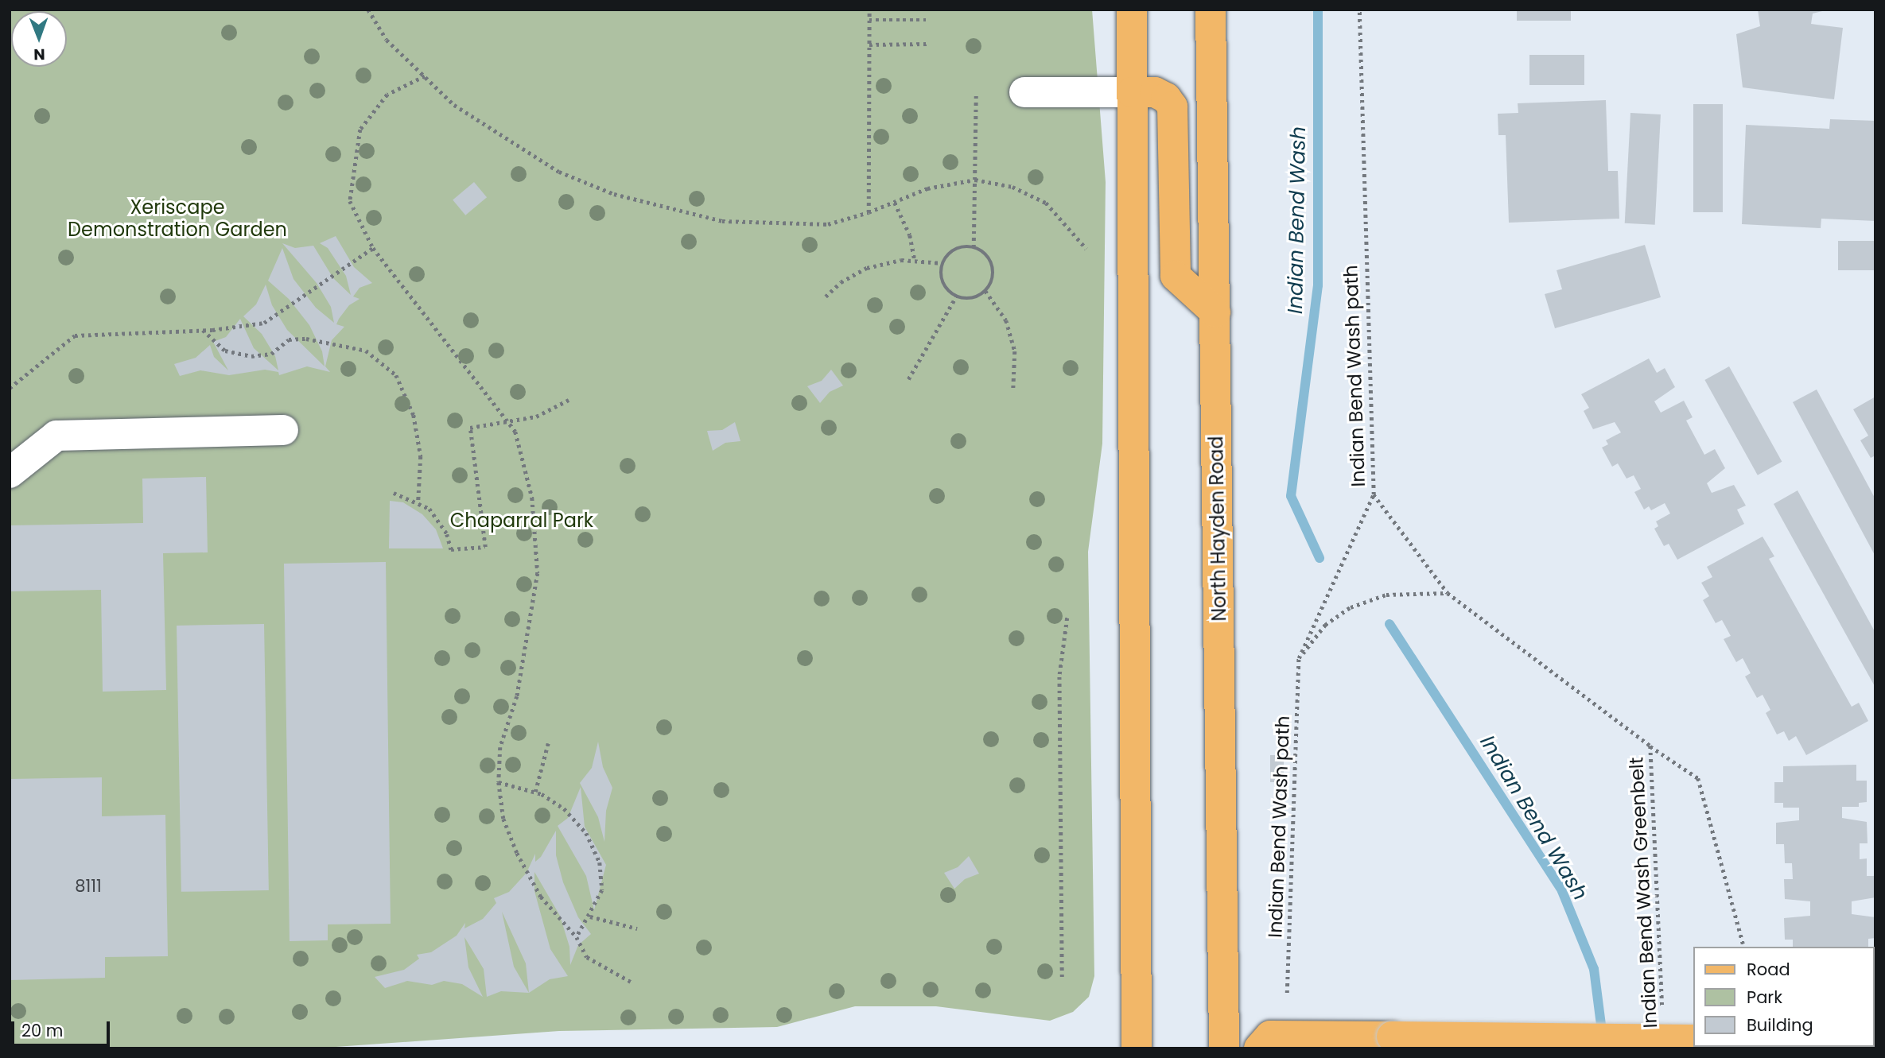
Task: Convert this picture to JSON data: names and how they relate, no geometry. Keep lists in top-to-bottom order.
{
  "streets": {
    "main road": ["North Hayden Road"],
    "path": ["Indian Bend Wash path", "Indian Bend Wash Greenbelt"]
  },
  "crossings": [
    ["Indian Bend Wash path", "Indian Bend Wash Greenbelt"]
  ],
  "water": ["Indian Bend Wash"],
  "parks": ["Xeriscape Demonstration Garden", "Chaparral Park"],
  "house_numbers": ["8111"],
  "legend": ["Road", "Park", "Building"],
  "scale_bar": "20 m",
  "north": "bottom"
}
